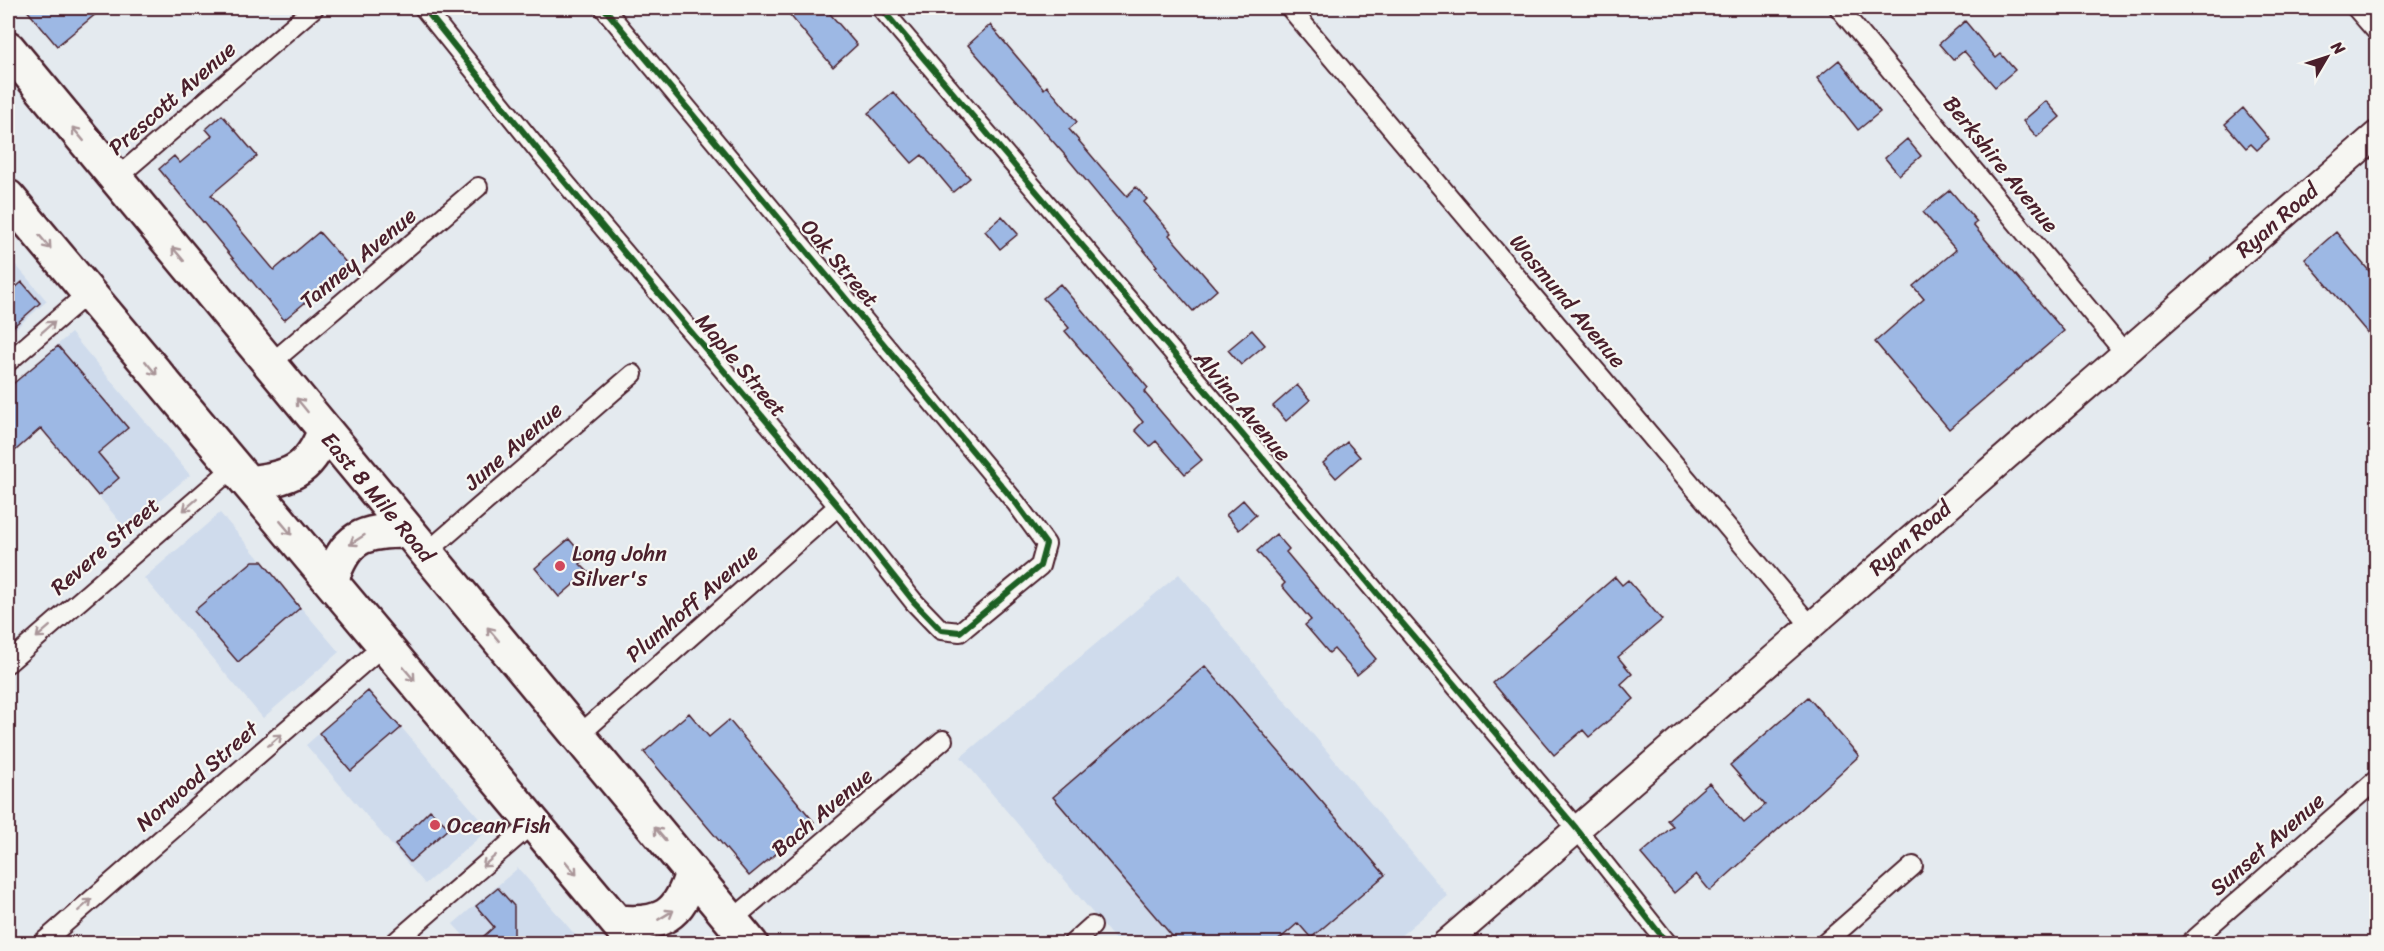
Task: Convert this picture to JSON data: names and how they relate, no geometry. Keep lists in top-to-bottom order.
{
  "streets": {
    "highway": ["East 8 Mile Road"],
    "main road": ["Ryan Road"],
    "street": [
      "Prescott Avenue",
      "Berkshire Avenue",
      "Tanney Avenue",
      "Oak Street",
      "Wasmund Avenue",
      "Maple Street",
      "Alvina Avenue",
      "June Avenue",
      "Revere Street",
      "Plumhoff Avenue",
      "Norwood Street",
      "Bach Avenue",
      "Sunset Avenue"
    ]
  },
  "crossings": [
    ["Prescott Avenue", "East 8 Mile Road"],
    ["Berkshire Avenue", "Ryan Road"],
    ["Ryan Road", "Wasmund Avenue"],
    ["Ryan Road", "Alvina Avenue"],
    ["Tanney Avenue", "East 8 Mile Road"],
    ["Oak Street", "Maple Street"],
    ["Maple Street", "Plumhoff Avenue"],
    ["June Avenue", "East 8 Mile Road"],
    ["East 8 Mile Road", "Plumhoff Avenue"],
    ["East 8 Mile Road", "Bach Avenue"]
  ],
  "one_way": ["Revere Street", "Norwood Street"],
  "places": ["Long John Silver's", "Ocean Fish"],
  "north": "top right"
}
